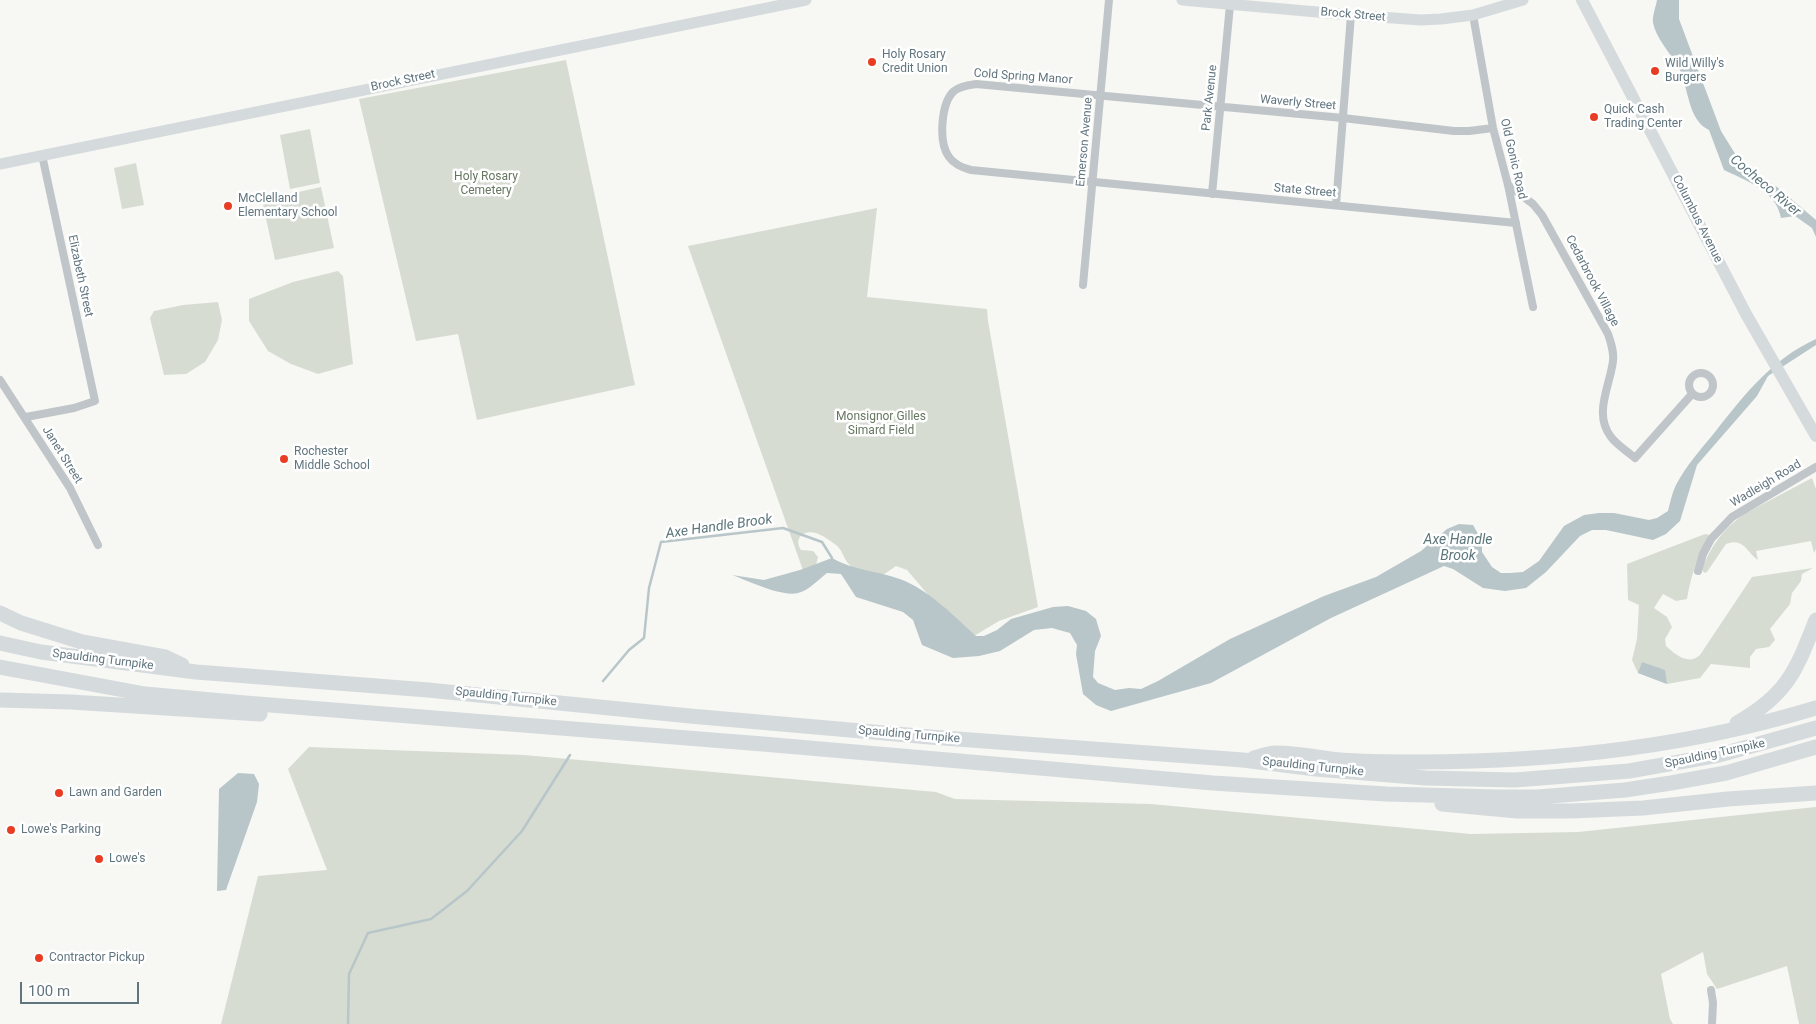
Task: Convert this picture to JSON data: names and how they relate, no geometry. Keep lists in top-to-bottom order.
{
  "streets": {
    "highway": ["Spaulding Turnpike"],
    "main road": ["Columbus Avenue"],
    "street": [
      "Brock Street",
      "Cold Spring Manor",
      "Park Avenue",
      "Waverly Street",
      "Emerson Avenue",
      "Old Gonic Road",
      "State Street",
      "Elizabeth Street",
      "Cedarbrook Village",
      "Janet Street",
      "Wadleigh Road"
    ]
  },
  "crossings": [
    ["Brock Street", "Park Avenue"],
    ["Brock Street", "Old Gonic Road"],
    ["Brock Street", "Elizabeth Street"],
    ["Cold Spring Manor", "Waverly Street"],
    ["Cold Spring Manor", "Emerson Avenue"],
    ["Cold Spring Manor", "State Street"],
    ["Park Avenue", "Waverly Street"],
    ["Park Avenue", "State Street"],
    ["Waverly Street", "Emerson Avenue"],
    ["Waverly Street", "Old Gonic Road"],
    ["Emerson Avenue", "State Street"],
    ["Old Gonic Road", "State Street"],
    ["Old Gonic Road", "Cedarbrook Village"],
    ["Elizabeth Street", "Janet Street"]
  ],
  "water": ["Cocheco River", "Axe Handle Brook"],
  "parks": ["Holy Rosary Cemetery", "Monsignor Gilles Simard Field"],
  "places": [
    "Holy Rosary Credit Union",
    "Wild Willy's Burgers",
    "Quick Cash Trading Center",
    "McClelland Elementary School",
    "Rochester Middle School",
    "Lawn and Garden",
    "Lowe's Parking",
    "Lowe's",
    "Contractor Pickup"
  ],
  "scale_bar": "100 m"
}
